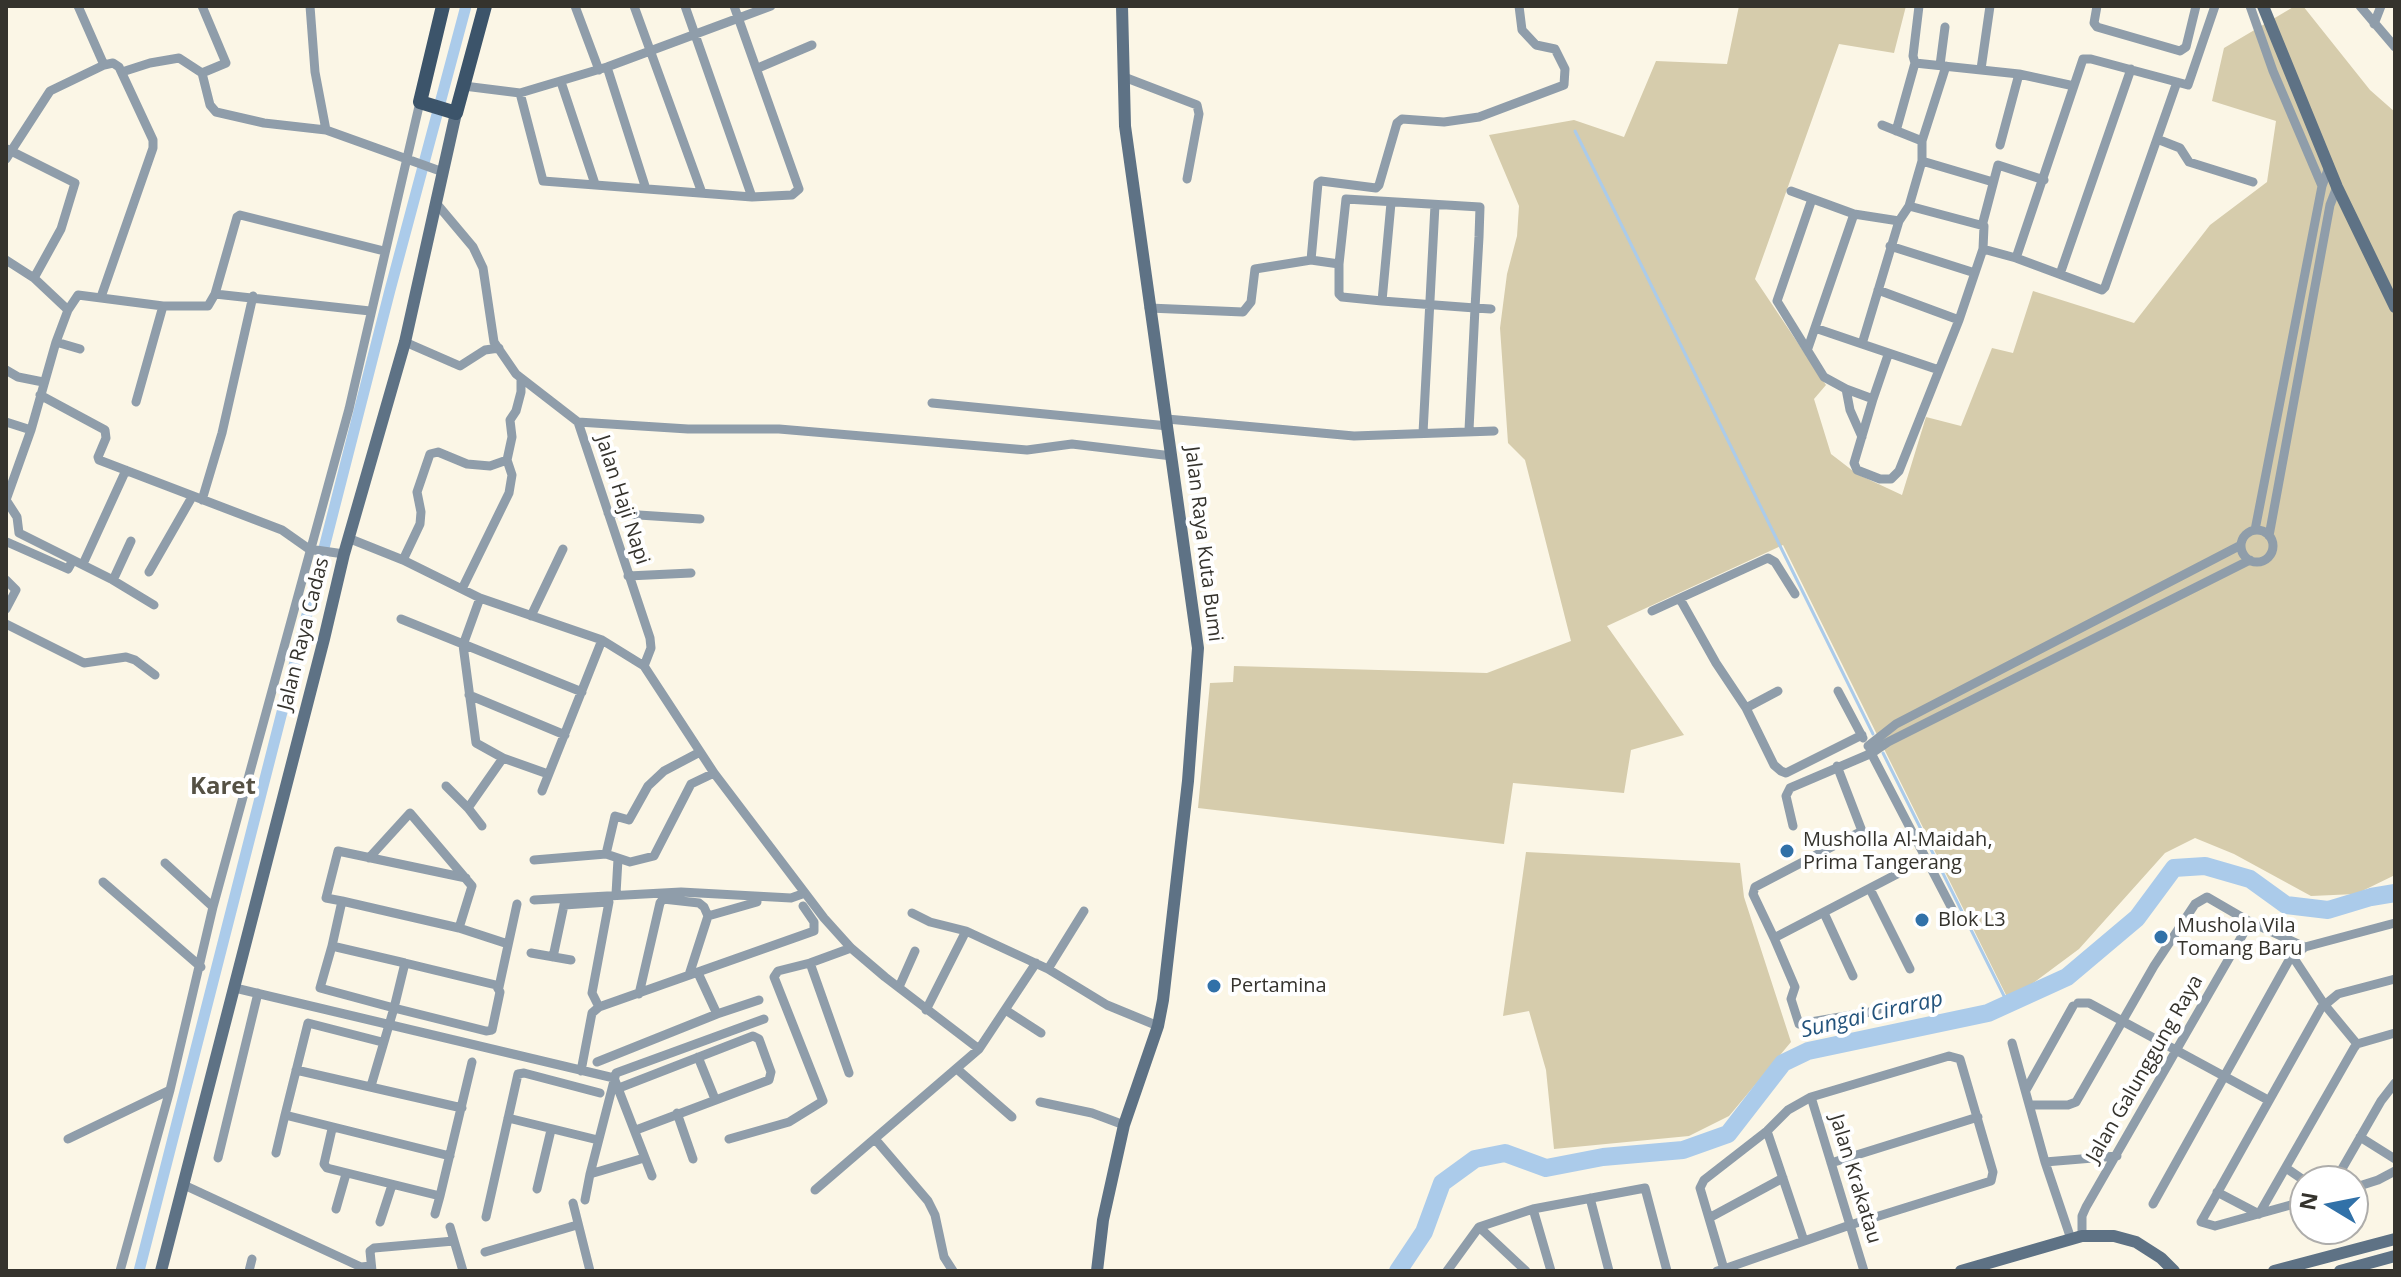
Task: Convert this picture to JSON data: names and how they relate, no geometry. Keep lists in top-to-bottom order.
{
  "streets": {
    "main road": ["Jalan Raya Cadas"],
    "street": [
      "Jalan Haji Napi",
      "Jalan Raya Kuta Bumi",
      "Jalan Galunggung Raya",
      "Jalan Krakatau"
    ]
  },
  "crossings": [
    ["Jalan Haji Napi", "Jalan Raya Cadas"]
  ],
  "districts": ["Karet"],
  "water": ["Sungai Cirarap"],
  "places": [
    "Musholla Al-Maidah, Prima Tangerang",
    "Blok L3",
    "Mushola Vila Tomang Baru",
    "Pertamina"
  ],
  "north": "left"
}
